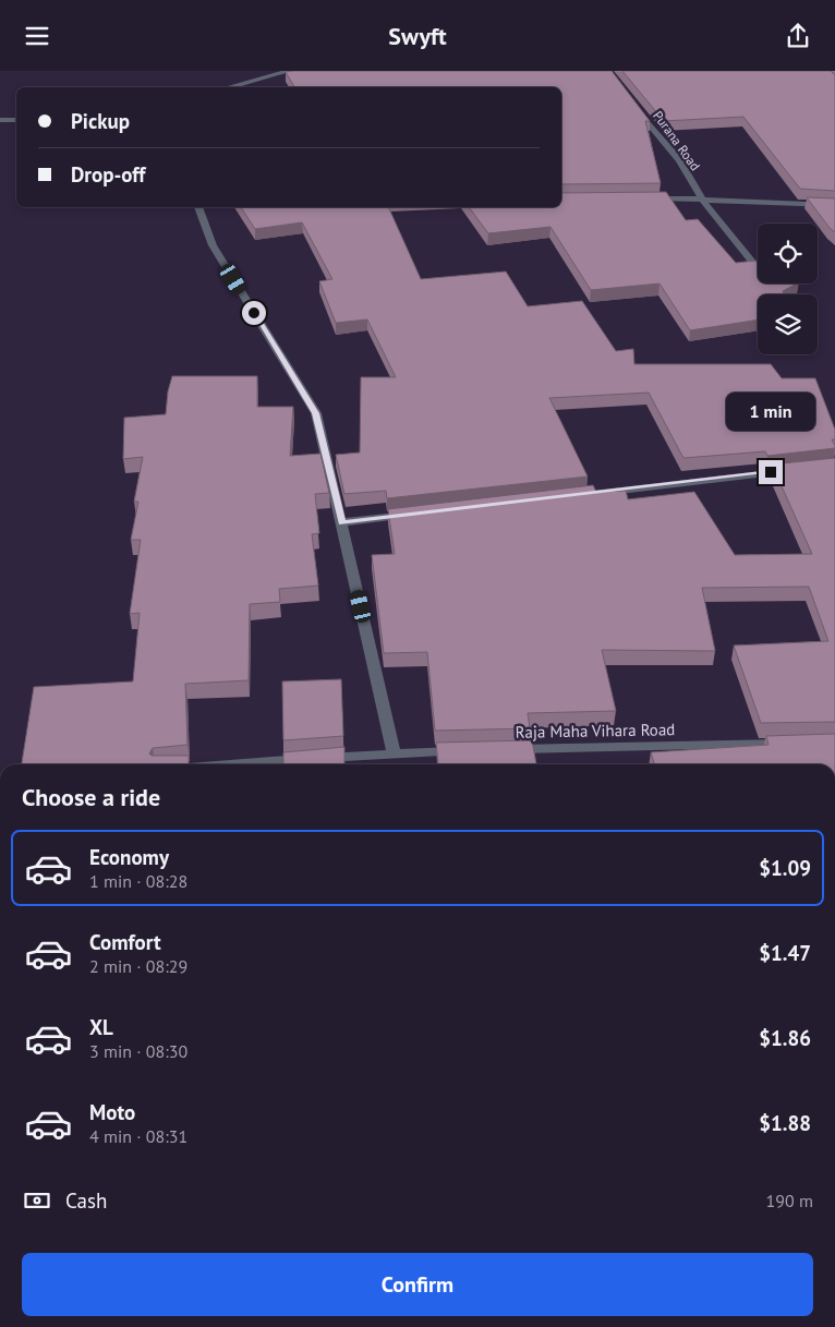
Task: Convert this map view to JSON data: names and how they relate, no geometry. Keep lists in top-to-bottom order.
{
  "streets": {
    "street": ["Purana Road", "Raja Maha Vihara Road"]
  },
  "page": {
    "header": "Swyft",
    "banner": ["Pickup", "Drop-off"],
    "bubble": "1 min",
    "heading": "Choose a ride",
    "list": [
      {
        "name": "Economy",
        "note": "1 min · 08:28",
        "value": "$1.09"
      },
      {
        "name": "Comfort",
        "note": "2 min · 08:29",
        "value": "$1.47"
      },
      {
        "name": "XL",
        "note": "3 min · 08:30",
        "value": "$1.86"
      },
      {
        "name": "Moto",
        "note": "4 min · 08:31",
        "value": "$1.88"
      }
    ],
    "pay": ["Cash", "190 m"],
    "buttons": "Confirm"
  }
}
